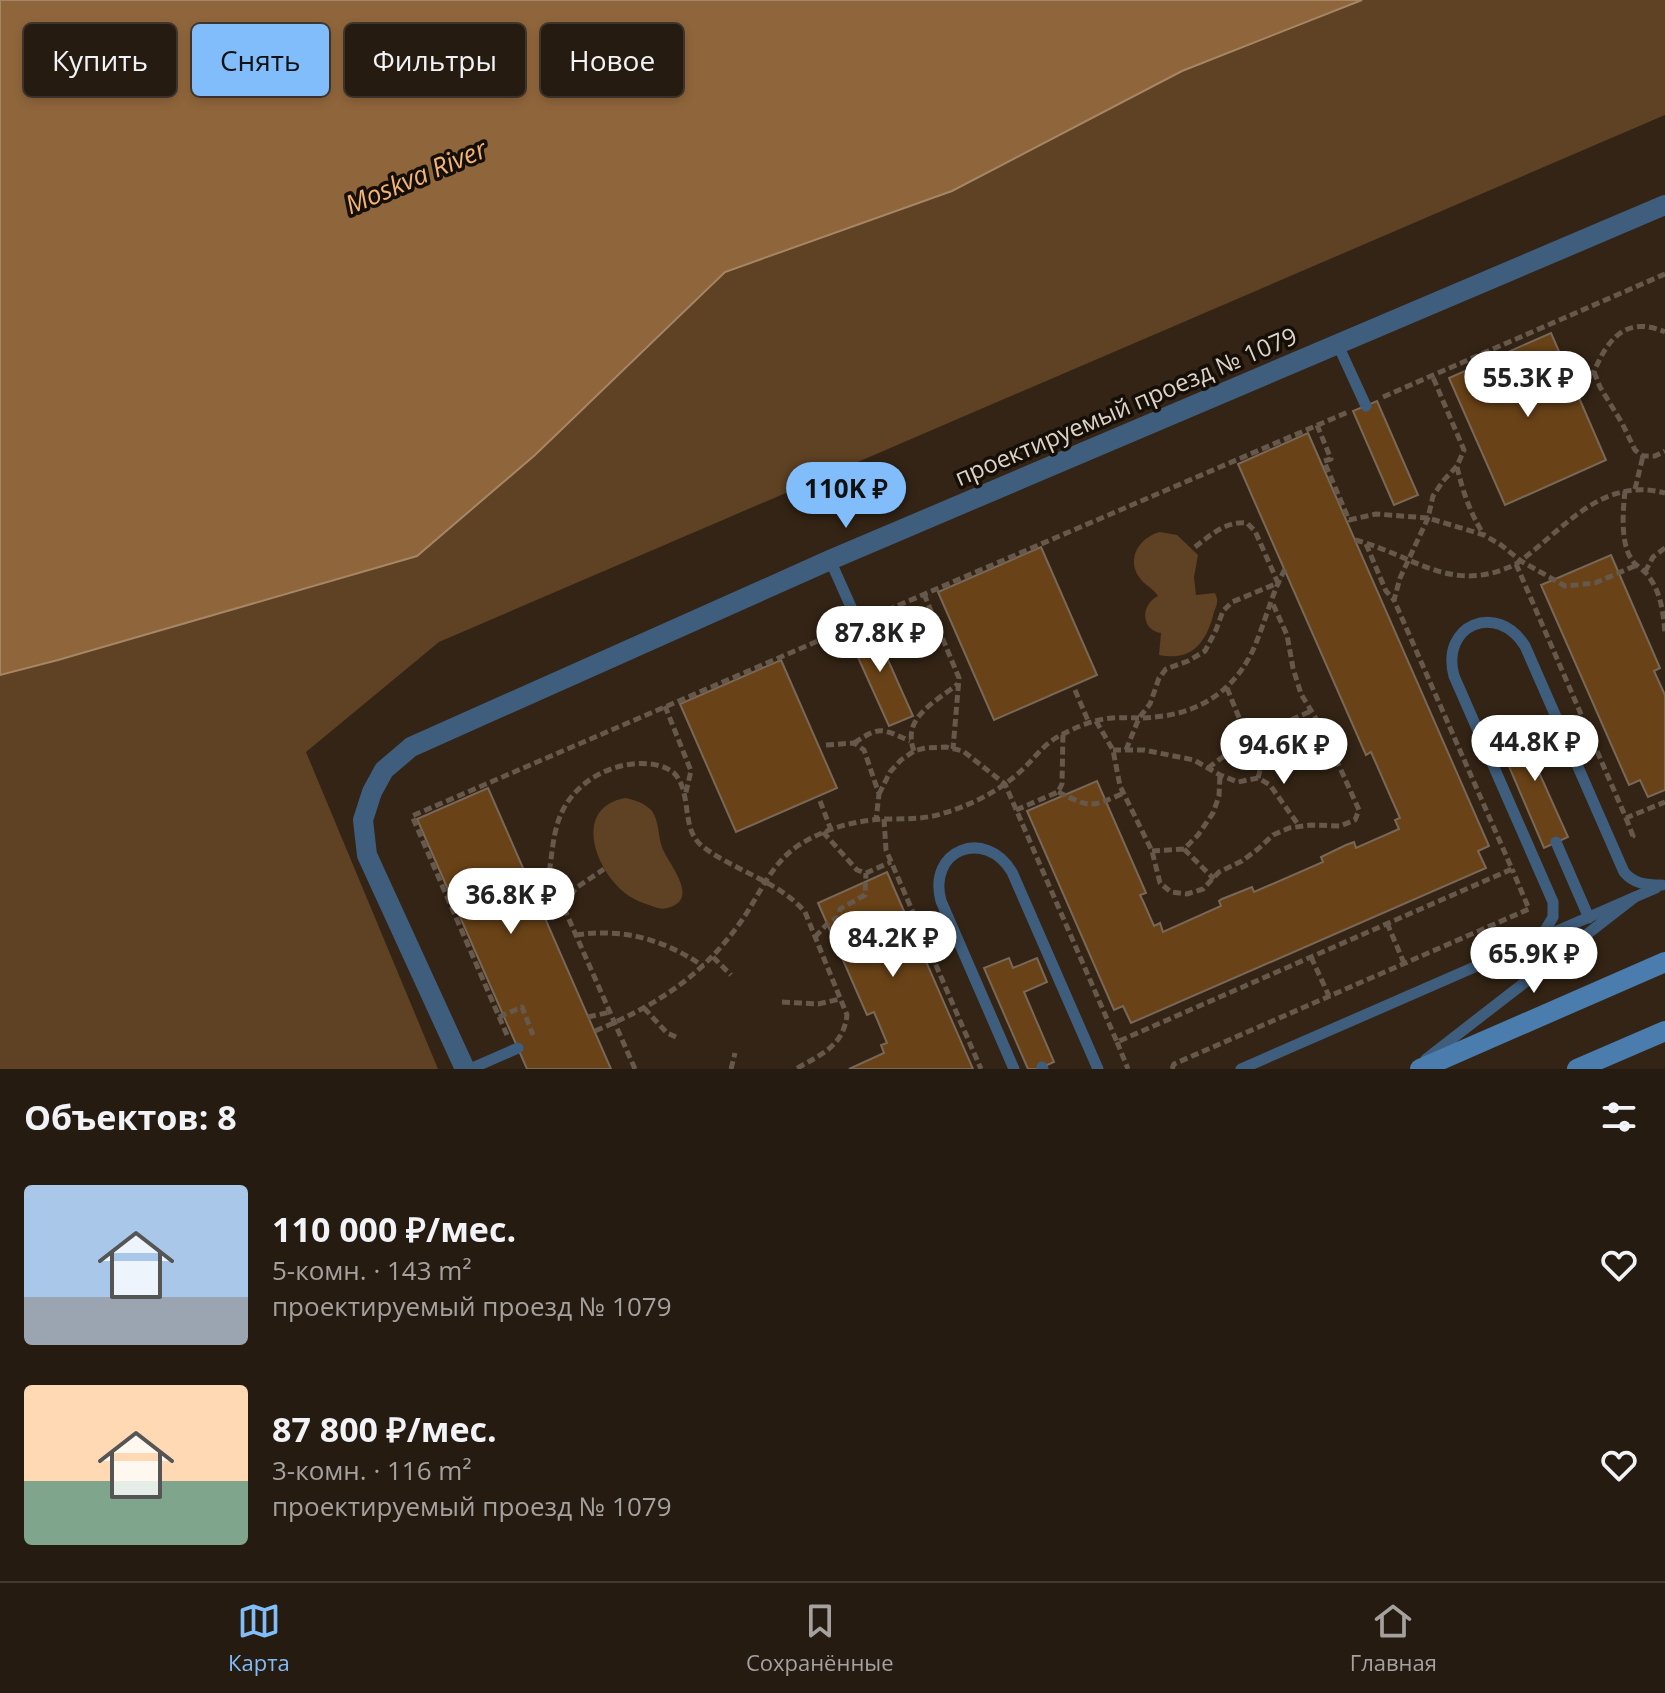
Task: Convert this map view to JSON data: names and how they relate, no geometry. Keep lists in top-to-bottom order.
{
  "streets": {
    "street": ["проектируемый проезд № 1079"]
  },
  "water": ["Moskva River"],
  "page": {
    "chip": [
      "Купить",
      "Снять",
      "Фильтры",
      "Новое"
    ],
    "price": [
      "55.3K ₽",
      "110K ₽",
      "87.8K ₽",
      "44.8K ₽",
      "94.6K ₽",
      "36.8K ₽",
      "84.2K ₽",
      "65.9K ₽"
    ],
    "heading": "Объектов: 8",
    "list": [
      {
        "name": "110 000 ₽/мес.",
        "note": "5-комн. · 143 m² · проектируемый проезд № 1079"
      },
      {
        "name": "87 800 ₽/мес.",
        "note": "3-комн. · 116 m² · проектируемый проезд № 1079"
      }
    ],
    "tabs": ["Карта", "Сохранённые", "Главная"]
  }
}
